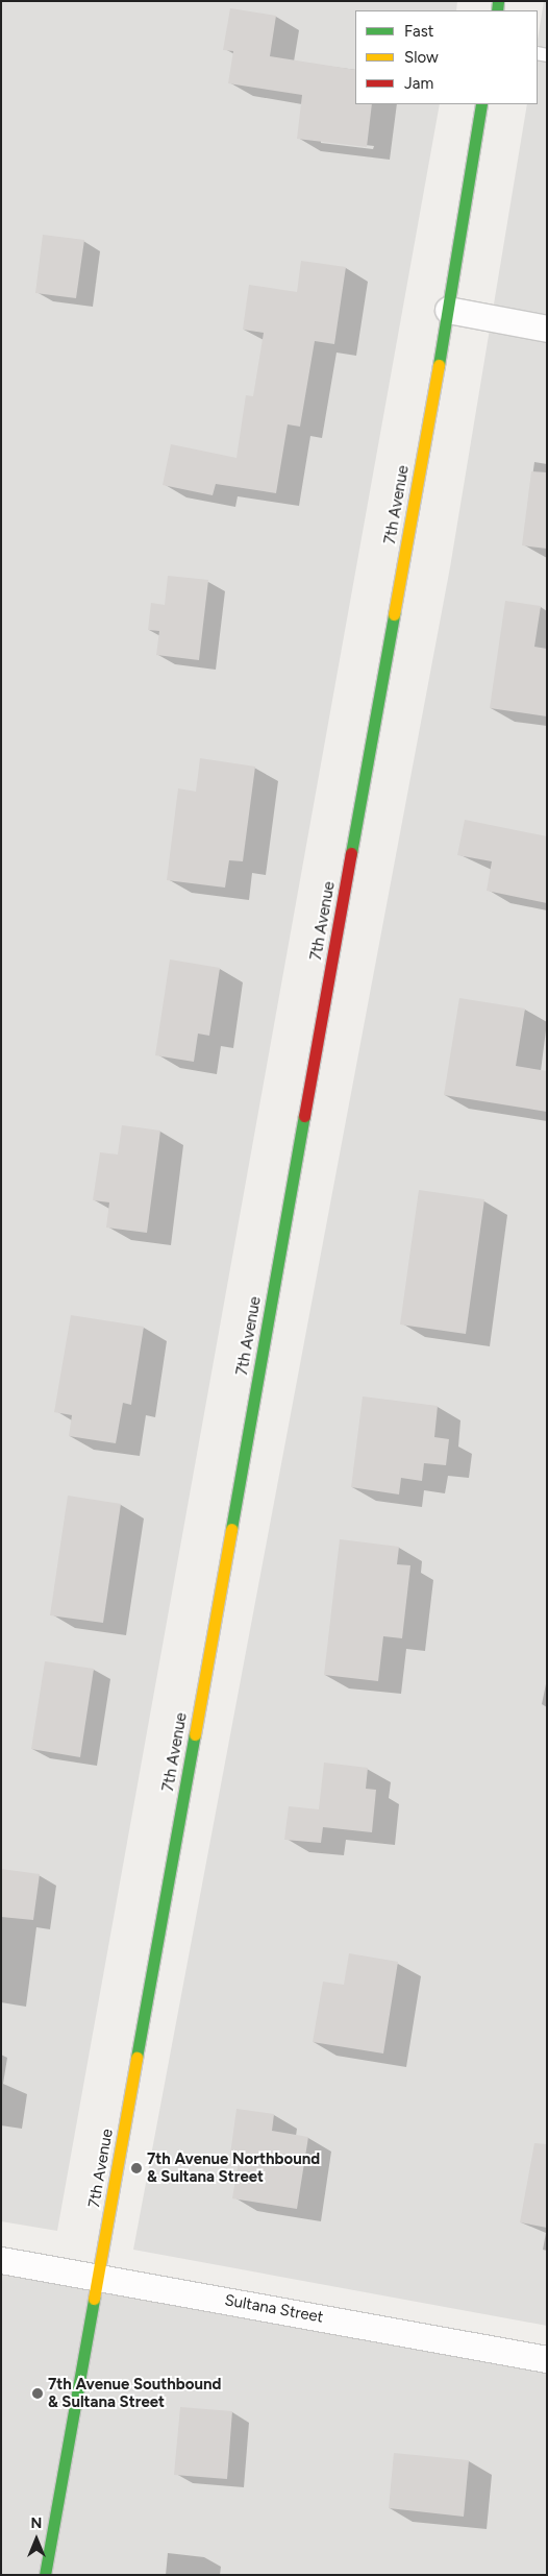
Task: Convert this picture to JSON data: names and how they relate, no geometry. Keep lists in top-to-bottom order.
{
  "streets": {
    "street": ["7th Avenue", "Sultana Street"]
  },
  "crossings": [
    ["7th Avenue", "Sultana Street"]
  ],
  "places": ["7th Avenue Northbound & Sultana Street", "7th Avenue Southbound & Sultana Street"],
  "legend": ["Fast", "Slow", "Jam"],
  "north": "top"
}
